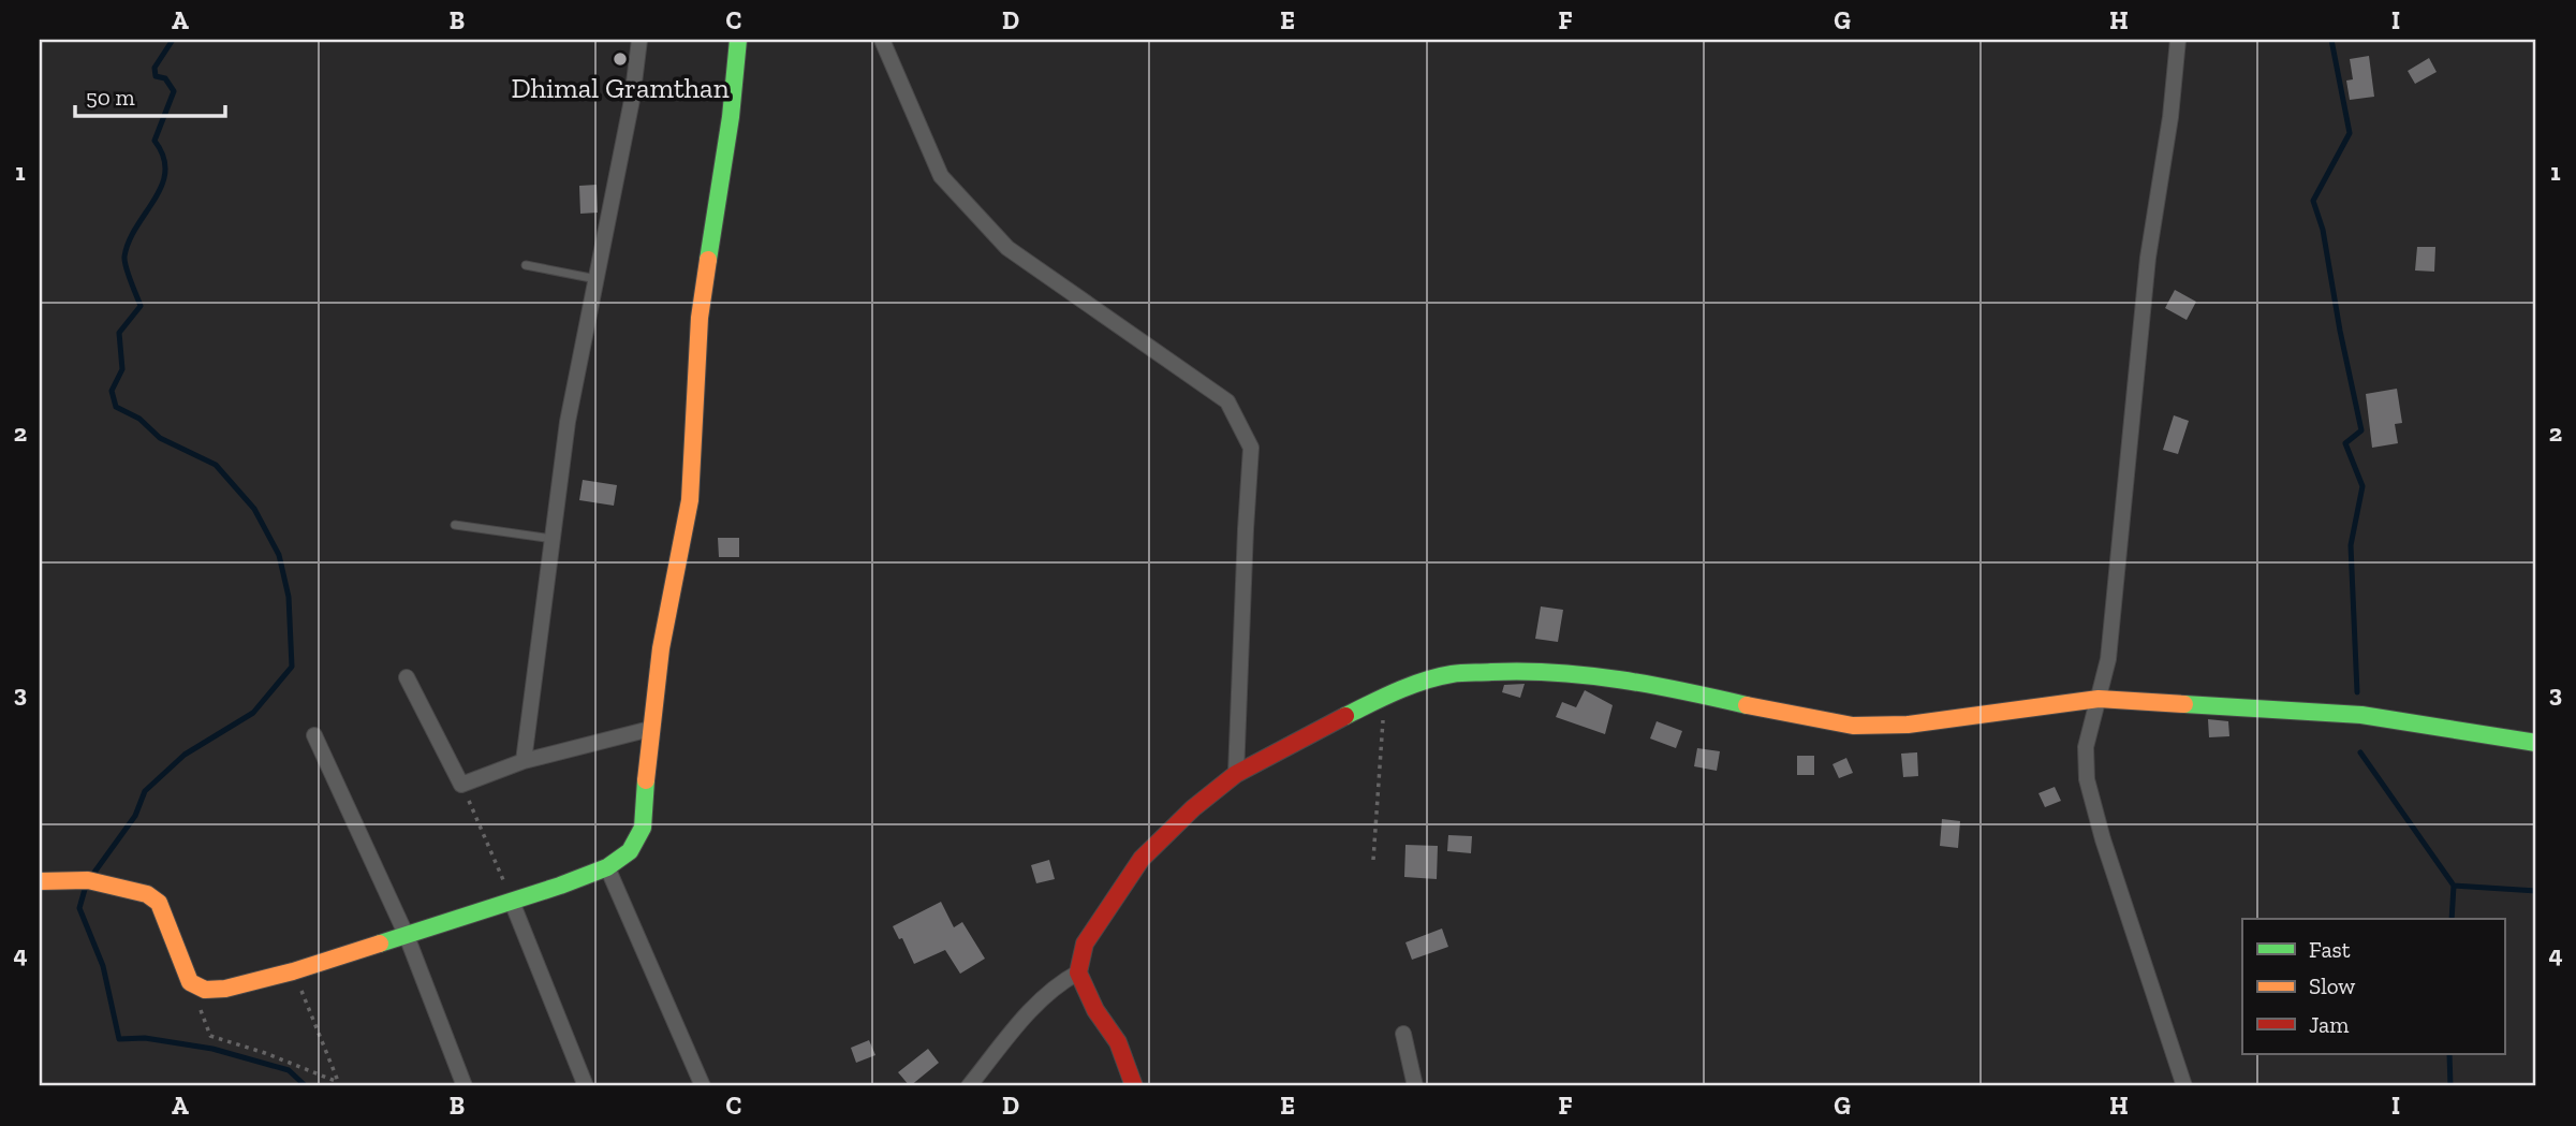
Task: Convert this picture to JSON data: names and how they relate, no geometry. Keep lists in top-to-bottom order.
{
  "places": ["Dhimal Gramthan"],
  "legend": ["Fast", "Slow", "Jam"],
  "scale_bar": "50 m",
  "grid": {
    "columns": [
      "A",
      "B",
      "C",
      "D",
      "E",
      "F",
      "G",
      "H",
      "I"
    ],
    "rows": [
      "1",
      "2",
      "3",
      "4"
    ]
  }
}
